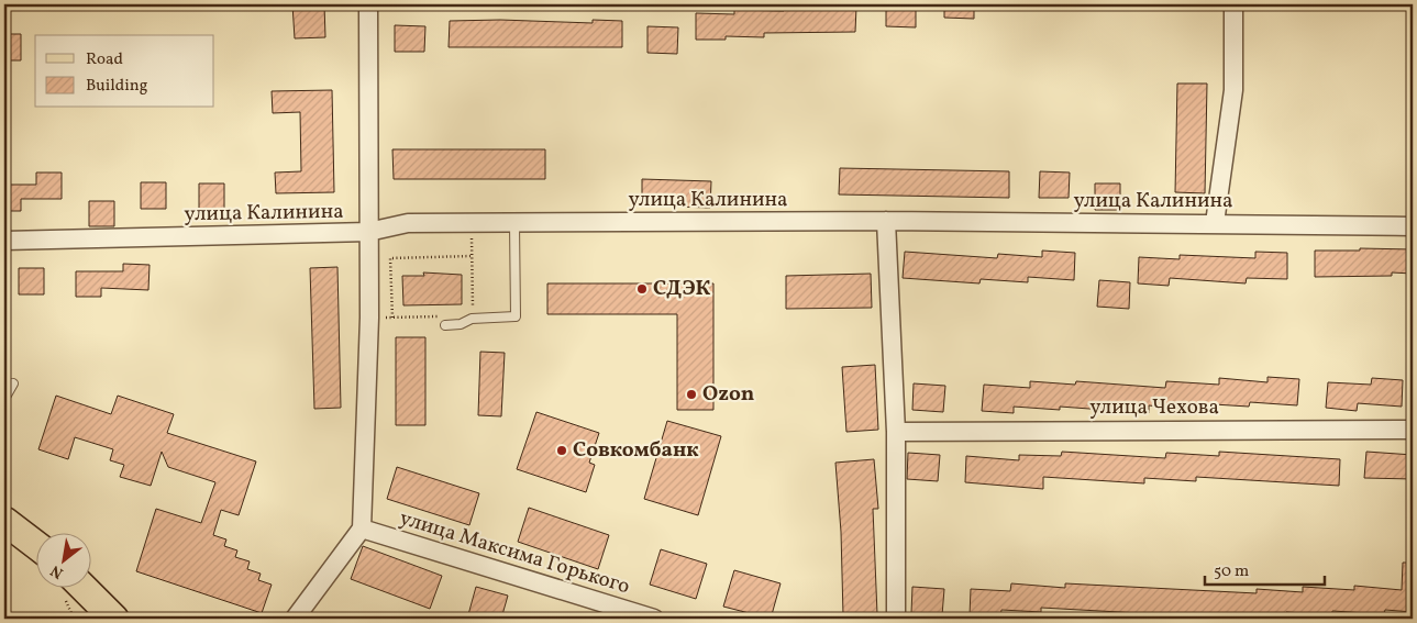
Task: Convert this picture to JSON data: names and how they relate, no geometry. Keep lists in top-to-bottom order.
{
  "streets": {
    "street": ["улица Калинина", "улица Чехова", "улица Максима Горького"]
  },
  "places": ["СДЭК", "Ozon", "Совкомбанк"],
  "legend": ["Road", "Building"],
  "scale_bar": "50 m",
  "north": "bottom left"
}
